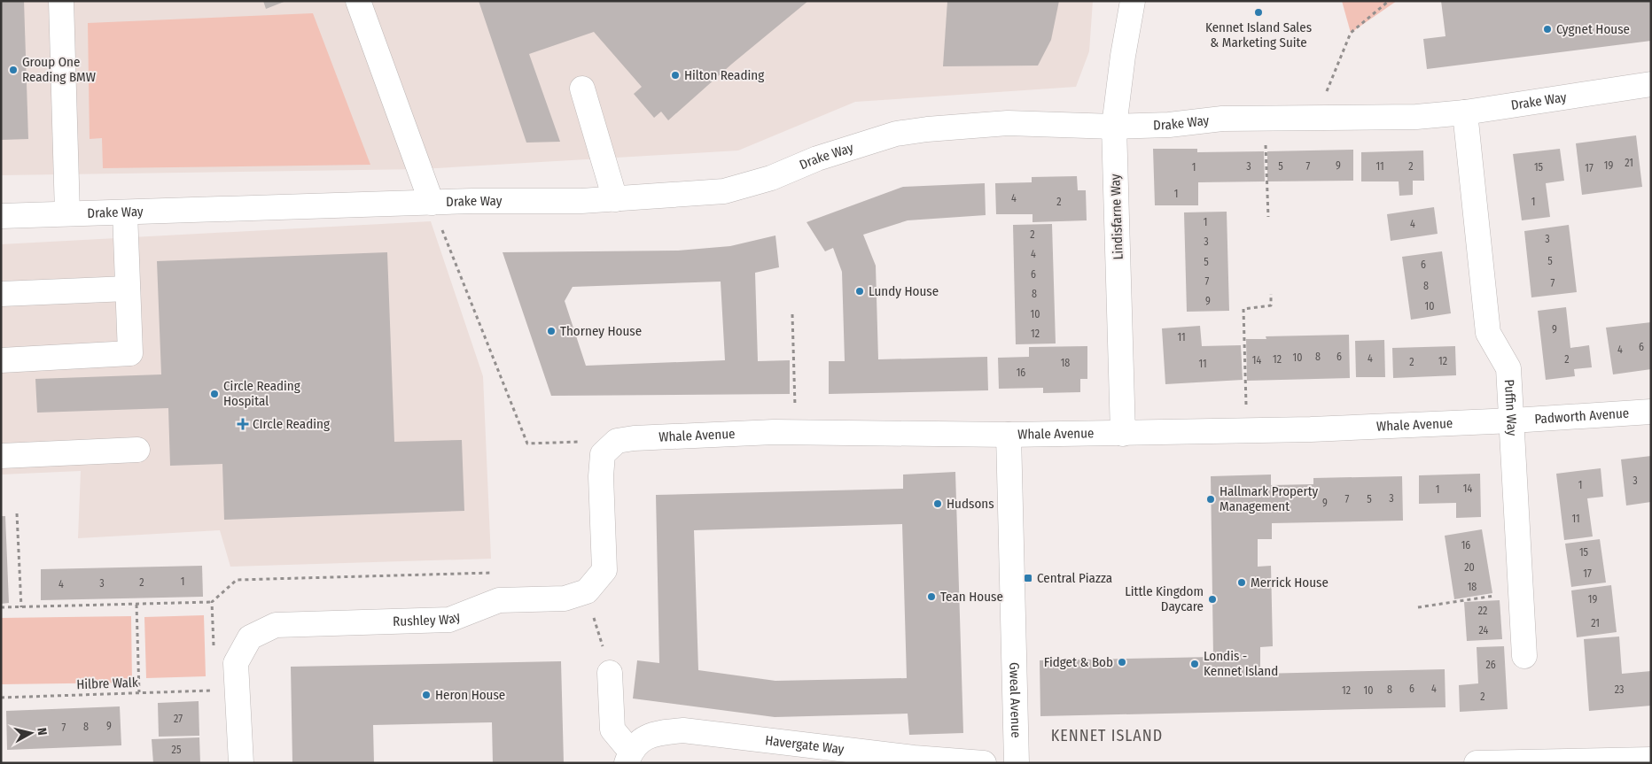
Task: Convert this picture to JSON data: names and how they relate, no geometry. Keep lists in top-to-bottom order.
{
  "streets": {
    "street": [
      "Drake Way",
      "Lindisfarne Way",
      "Puffin Way",
      "Padworth Avenue",
      "Whale Avenue",
      "Rushley Way",
      "Gweal Avenue",
      "Havergate Way"
    ],
    "path": ["Hilbre Walk"]
  },
  "crossings": [
    ["Drake Way", "Lindisfarne Way"],
    ["Drake Way", "Puffin Way"],
    ["Lindisfarne Way", "Whale Avenue"],
    ["Puffin Way", "Padworth Avenue"],
    ["Puffin Way", "Whale Avenue"],
    ["Padworth Avenue", "Whale Avenue"],
    ["Whale Avenue", "Gweal Avenue"]
  ],
  "districts": ["KENNET ISLAND"],
  "places": {
    "other": [
      "Kennet Island Sales & Marketing Suite",
      "Cygnet House",
      "Group One Reading BMW",
      "Hilton Reading",
      "Lundy House",
      "Thorney House",
      "Circle Reading Hospital",
      "Hallmark Property Management",
      "Hudsons",
      "Merrick House",
      "Tean House",
      "Little Kingdom Daycare",
      "Fidget & Bob",
      "Londis - Kennet Island",
      "Heron House"
    ],
    "health": ["CIrcle Reading"],
    "transit": ["Central Piazza"]
  },
  "house_numbers": [
    "21",
    "9",
    "19",
    "3",
    "5",
    "7",
    "11",
    "2",
    "1",
    "15",
    "17",
    "1",
    "4",
    "2",
    "1",
    "1",
    "4",
    "2",
    "3",
    "3",
    "4",
    "5",
    "5",
    "6",
    "6",
    "7",
    "7",
    "8",
    "8",
    "9",
    "10",
    "10",
    "9",
    "12",
    "11",
    "6",
    "4",
    "8",
    "6",
    "10",
    "4",
    "12",
    "2",
    "14",
    "12",
    "2",
    "18",
    "11",
    "16",
    "3",
    "1",
    "14",
    "1",
    "3",
    "7",
    "5",
    "9",
    "11",
    "16",
    "15",
    "20",
    "17",
    "1",
    "2",
    "3",
    "4",
    "18",
    "19",
    "22",
    "21",
    "24",
    "26",
    "6",
    "4",
    "8",
    "23",
    "12",
    "10",
    "2",
    "27",
    "9",
    "8",
    "7",
    "25"
  ],
  "north": "right"
}
